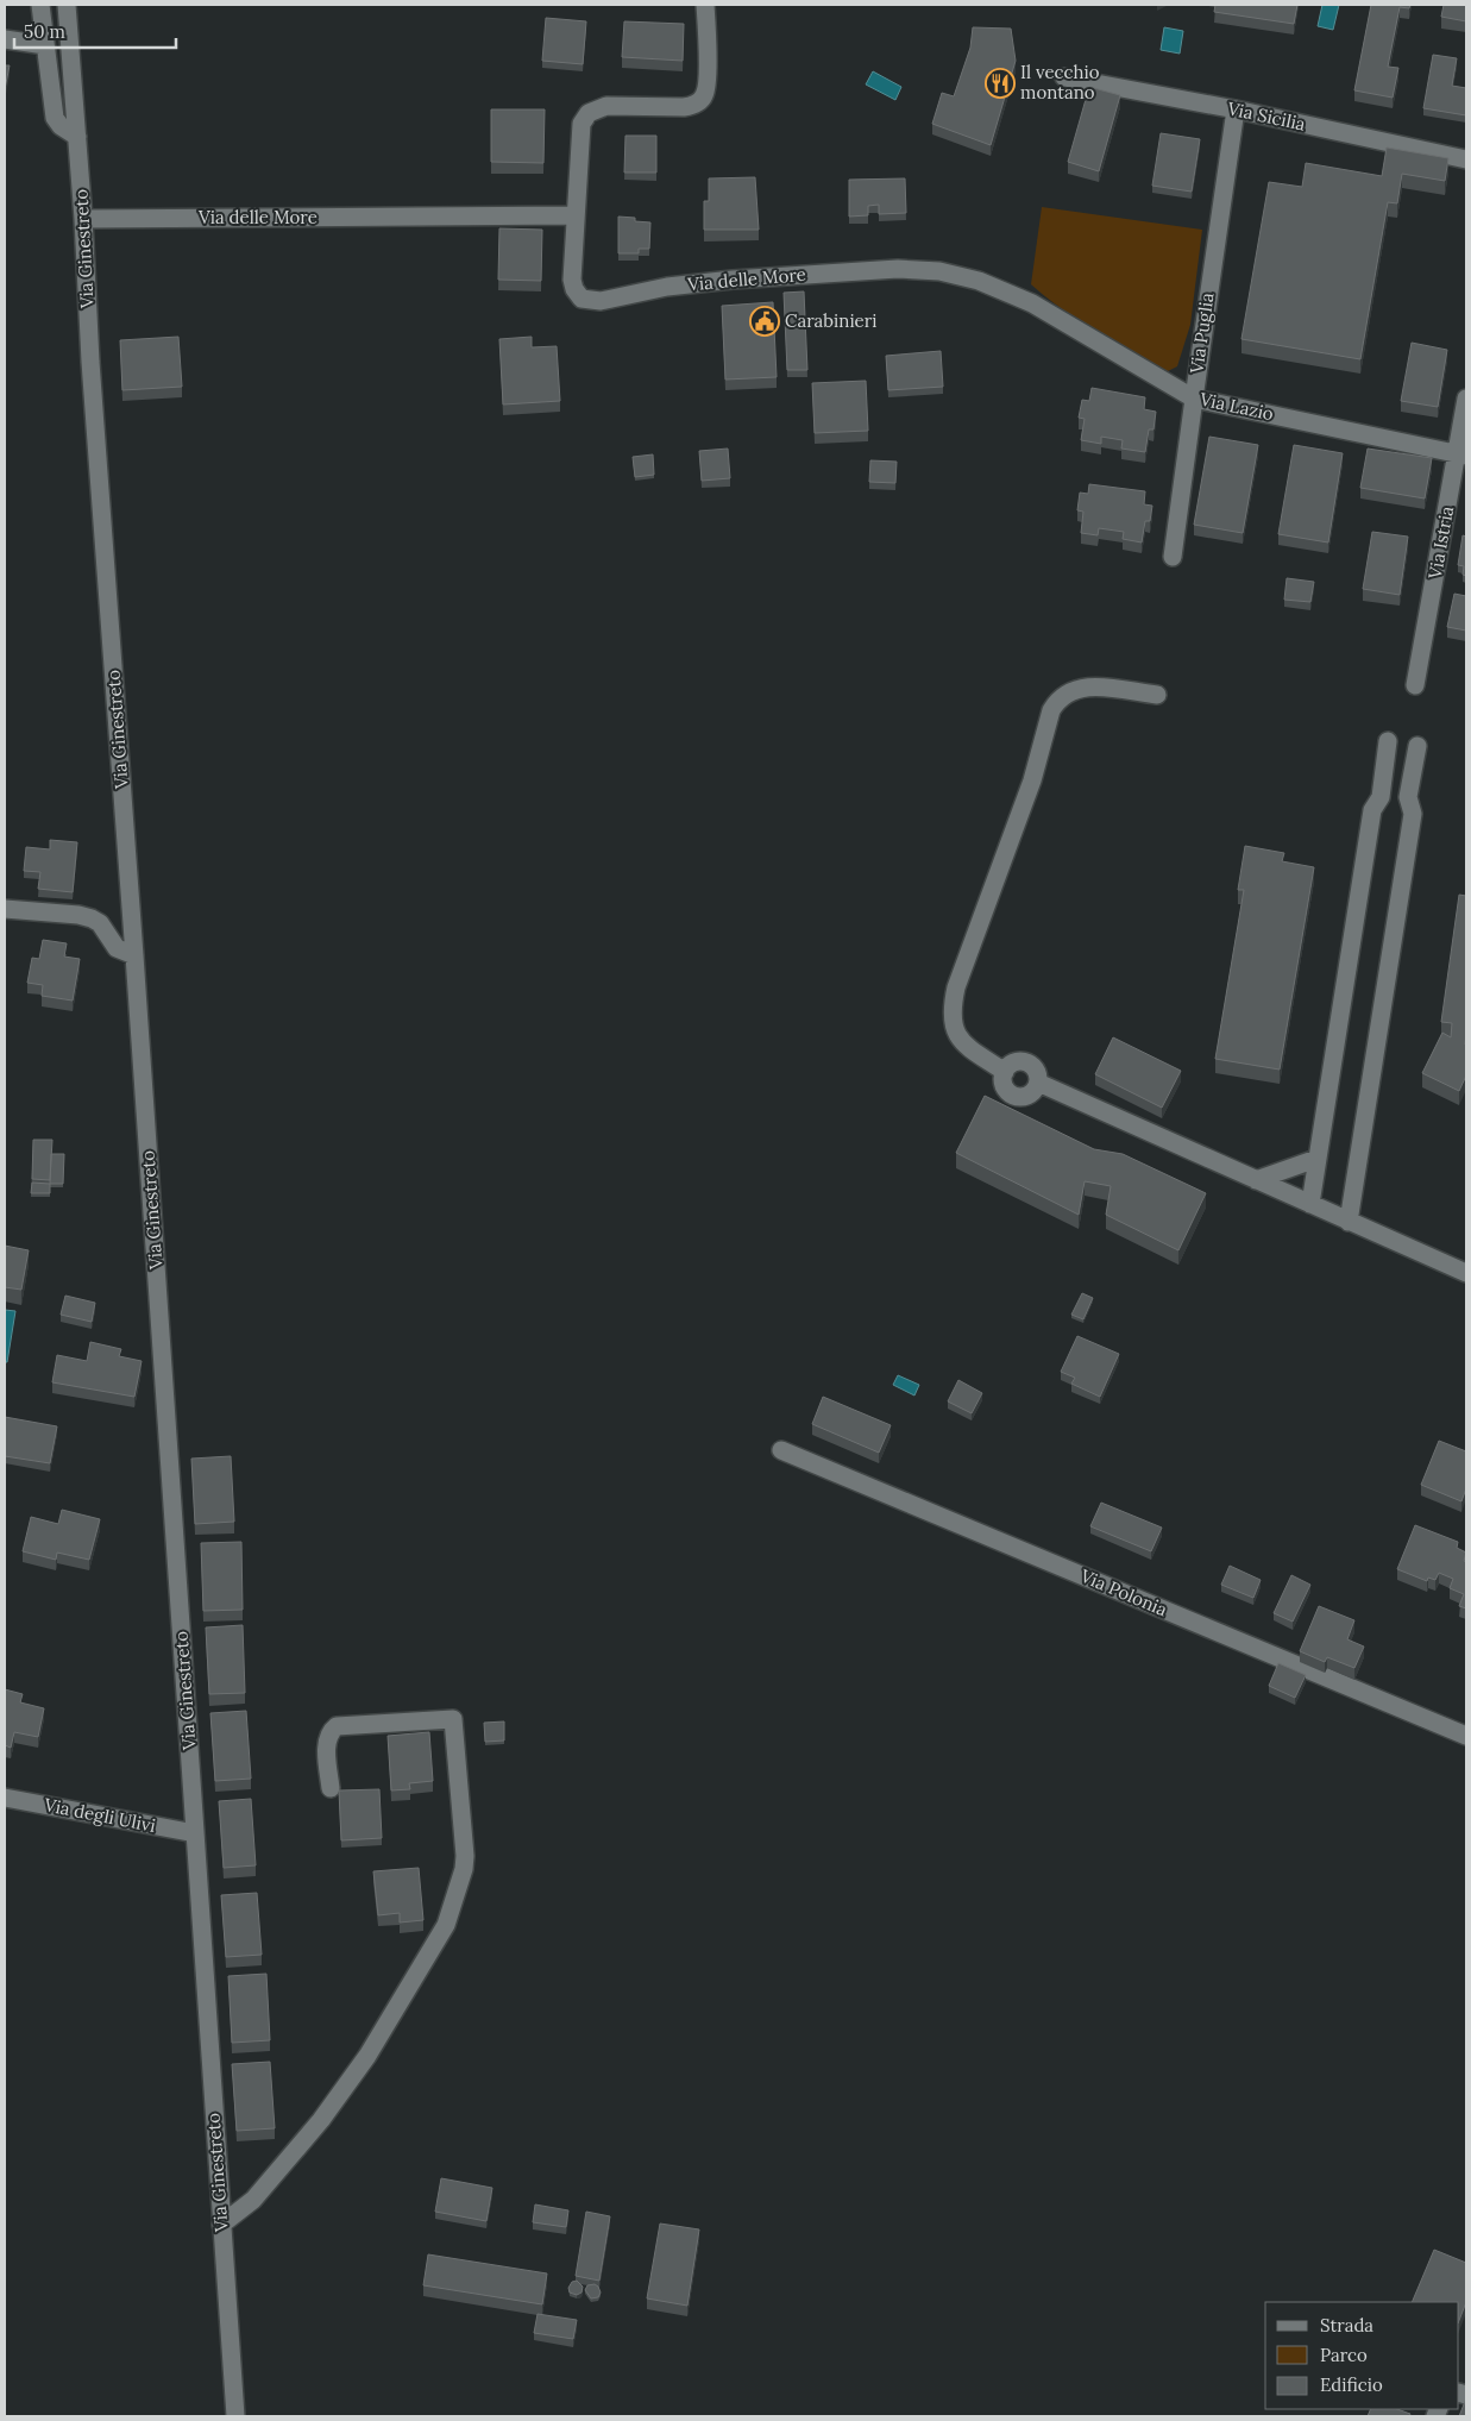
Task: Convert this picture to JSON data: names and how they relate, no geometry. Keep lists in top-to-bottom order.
{
  "streets": {
    "street": [
      "Via Sicilia",
      "Via delle More",
      "Via Ginestreto",
      "Via Puglia",
      "Via Lazio",
      "Via Istria",
      "Via Polonia",
      "Via degli Ulivi"
    ]
  },
  "crossings": [
    ["Via Sicilia", "Via Puglia"],
    ["Via delle More", "Via Ginestreto"],
    ["Via delle More", "Via Lazio"],
    ["Via Ginestreto", "Via degli Ulivi"],
    ["Via Puglia", "Via Lazio"],
    ["Via Lazio", "Via Istria"]
  ],
  "places": {
    "restaurant": ["Il vecchio montano"],
    "public building": ["Carabinieri"]
  },
  "legend": ["Strada", "Parco", "Edificio"],
  "scale_bar": "50 m"
}
